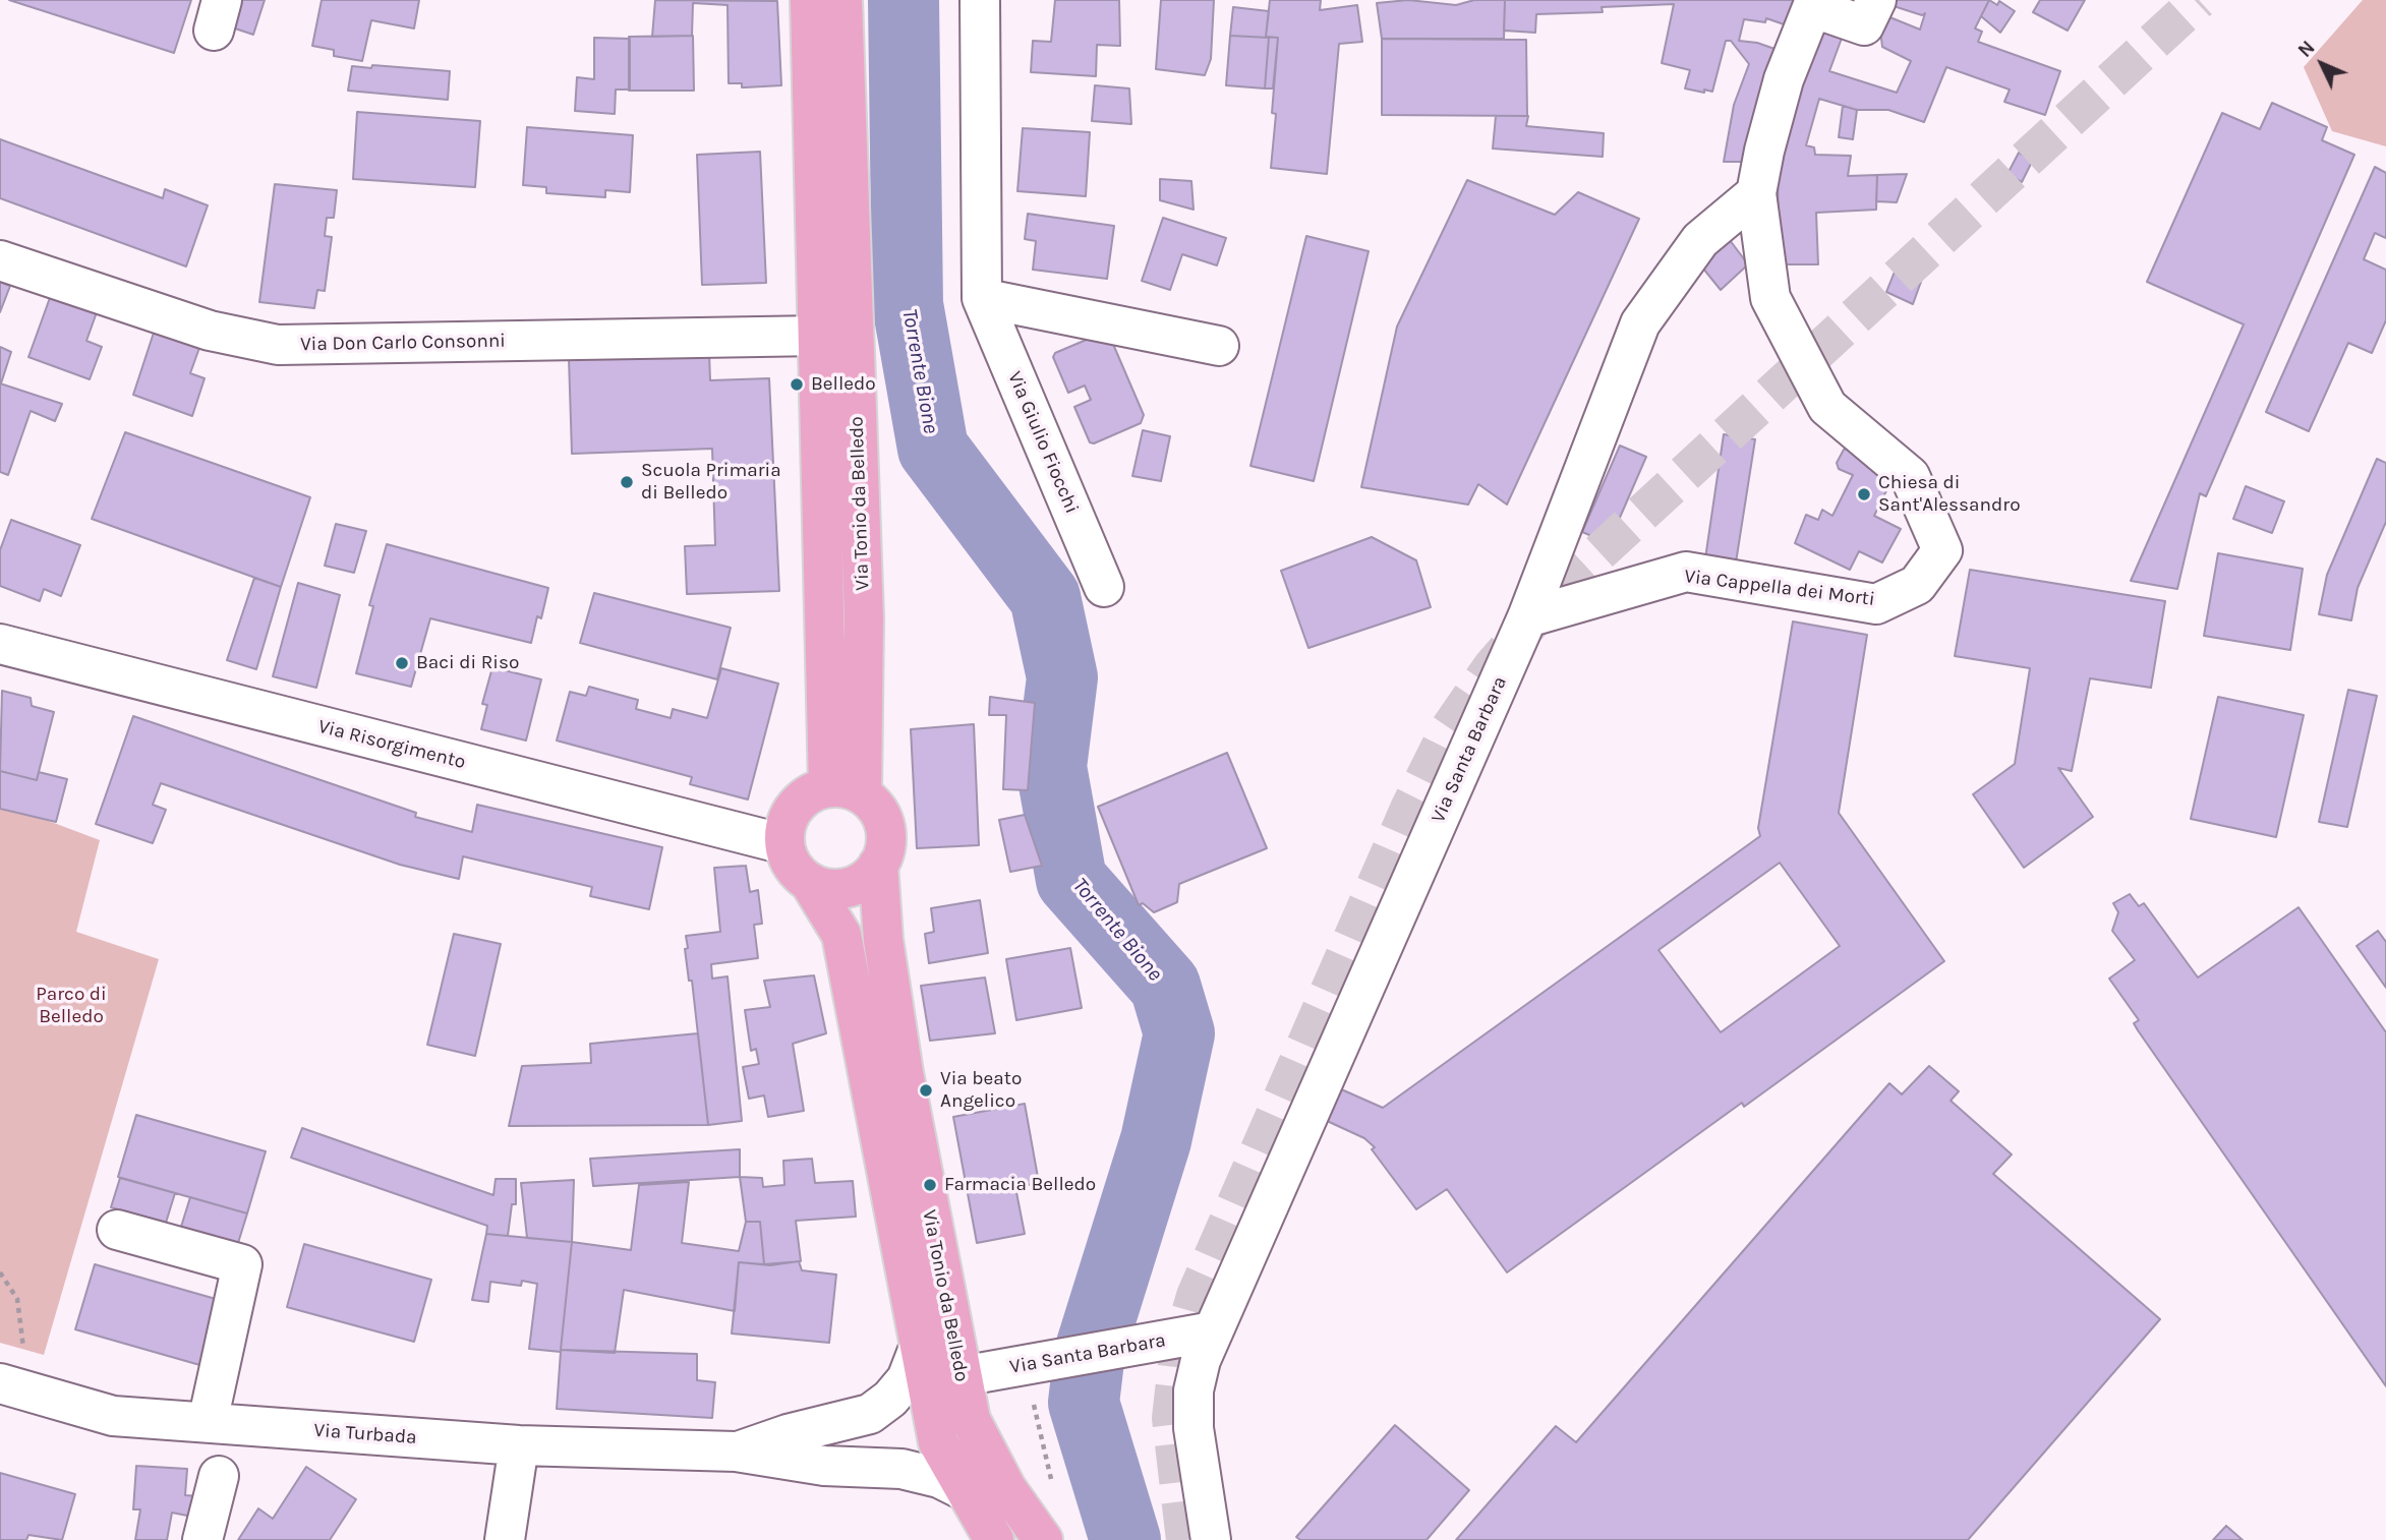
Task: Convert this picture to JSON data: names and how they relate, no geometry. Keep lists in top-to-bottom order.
{
  "streets": {
    "main road": ["Via Tonio da Belledo"],
    "street": [
      "Via Don Carlo Consonni",
      "Via Giulio Fiocchi",
      "Via Cappella dei Morti",
      "Via Risorgimento",
      "Via Santa Barbara",
      "Via Turbada"
    ]
  },
  "crossings": [
    ["Via Don Carlo Consonni", "Via Tonio da Belledo"],
    ["Via Tonio da Belledo", "Via Risorgimento"],
    ["Via Tonio da Belledo", "Via Santa Barbara"],
    ["Via Tonio da Belledo", "Via Turbada"],
    ["Via Cappella dei Morti", "Via Santa Barbara"]
  ],
  "water": ["Torrente Bione"],
  "parks": ["Parco di Belledo"],
  "places": [
    "Belledo",
    "Scuola Primaria di Belledo",
    "Chiesa di Sant'Alessandro",
    "Baci di Riso",
    "Via beato Angelico",
    "Farmacia Belledo"
  ],
  "north": "top left"
}
